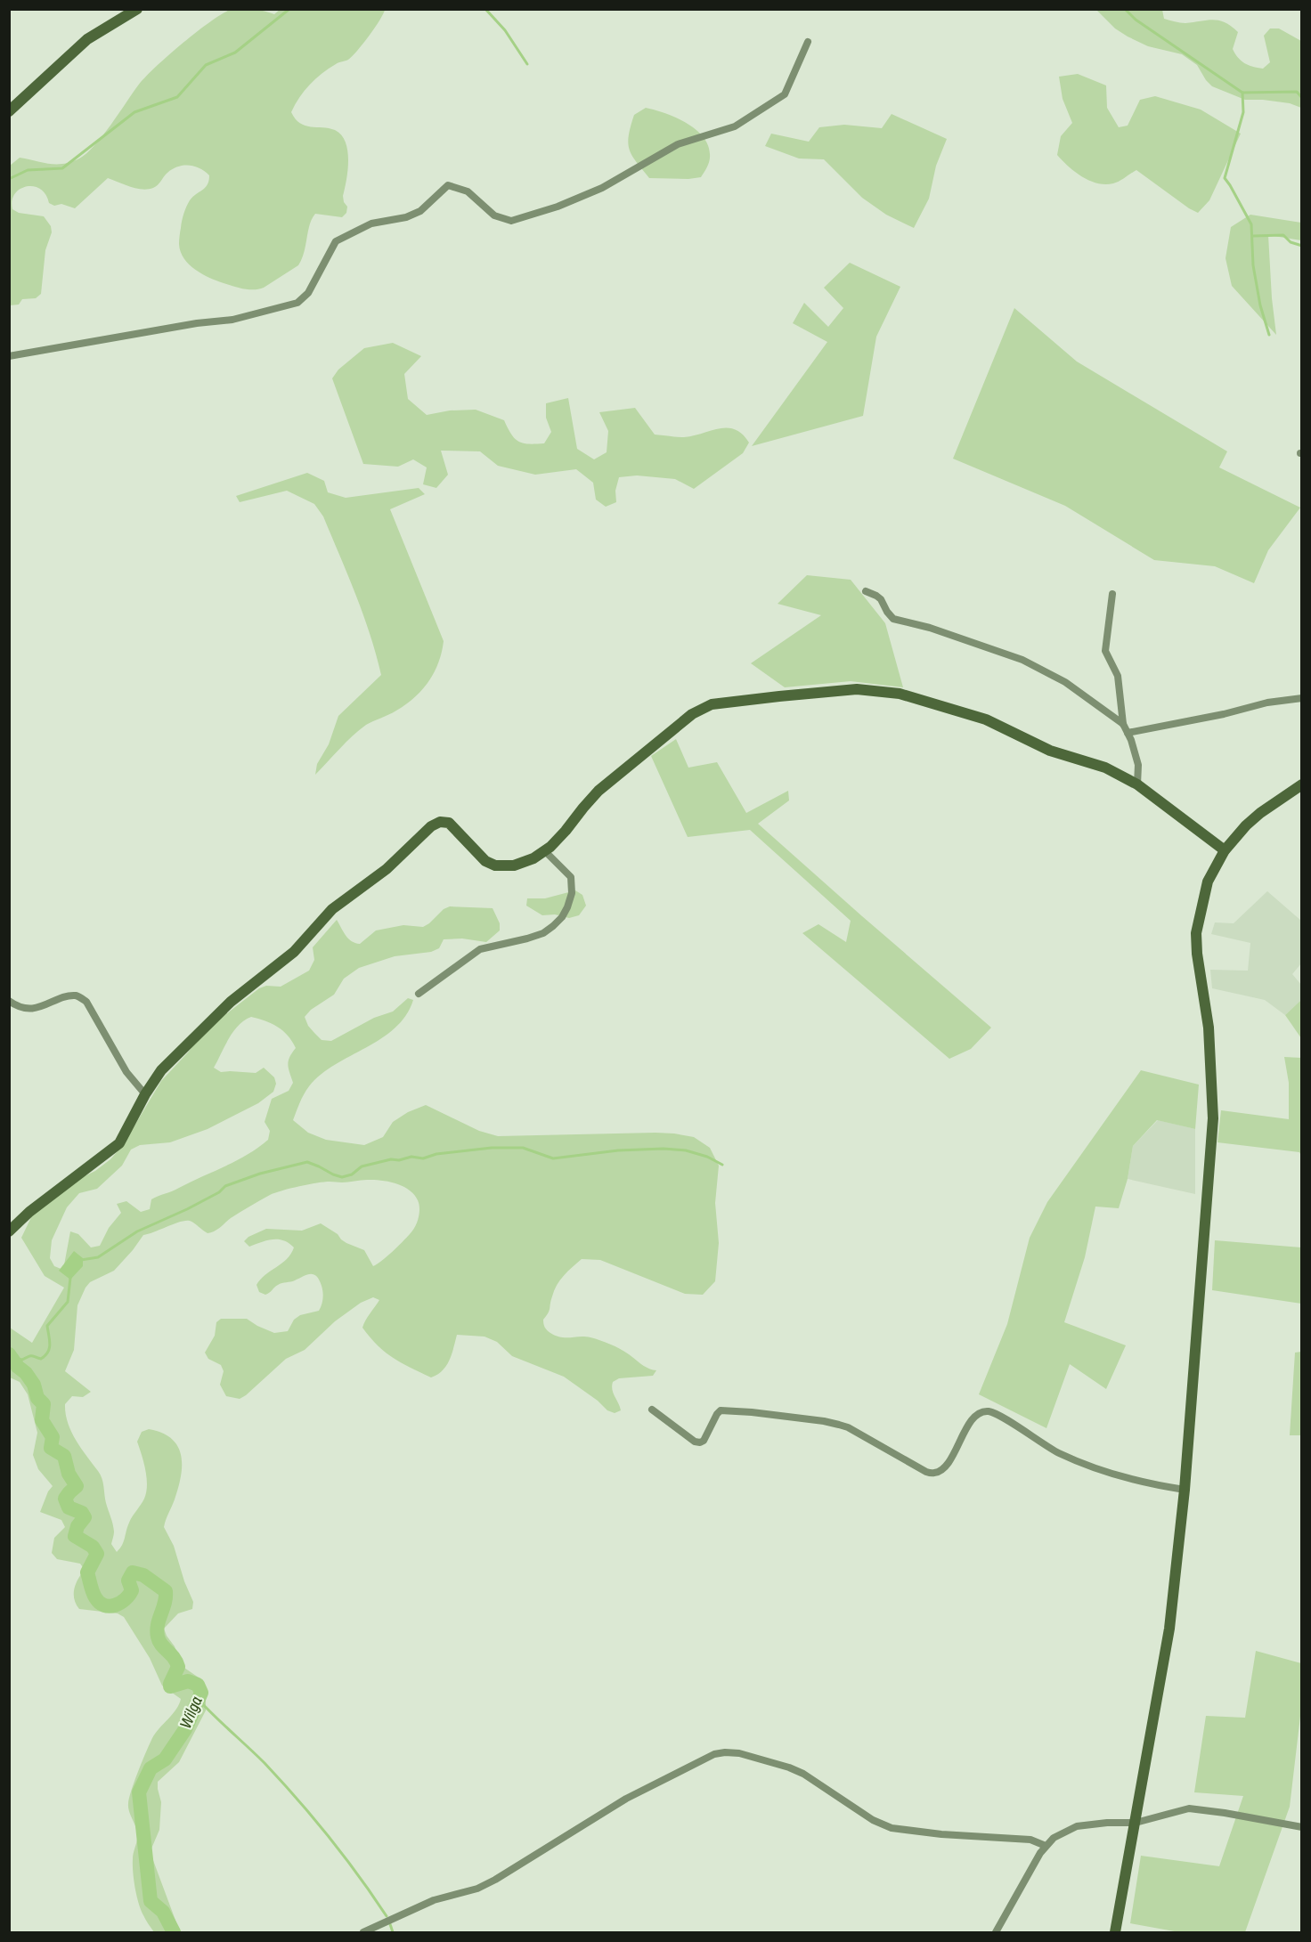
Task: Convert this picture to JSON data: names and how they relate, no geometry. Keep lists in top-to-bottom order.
{
  "water": ["Wilga"]
}
